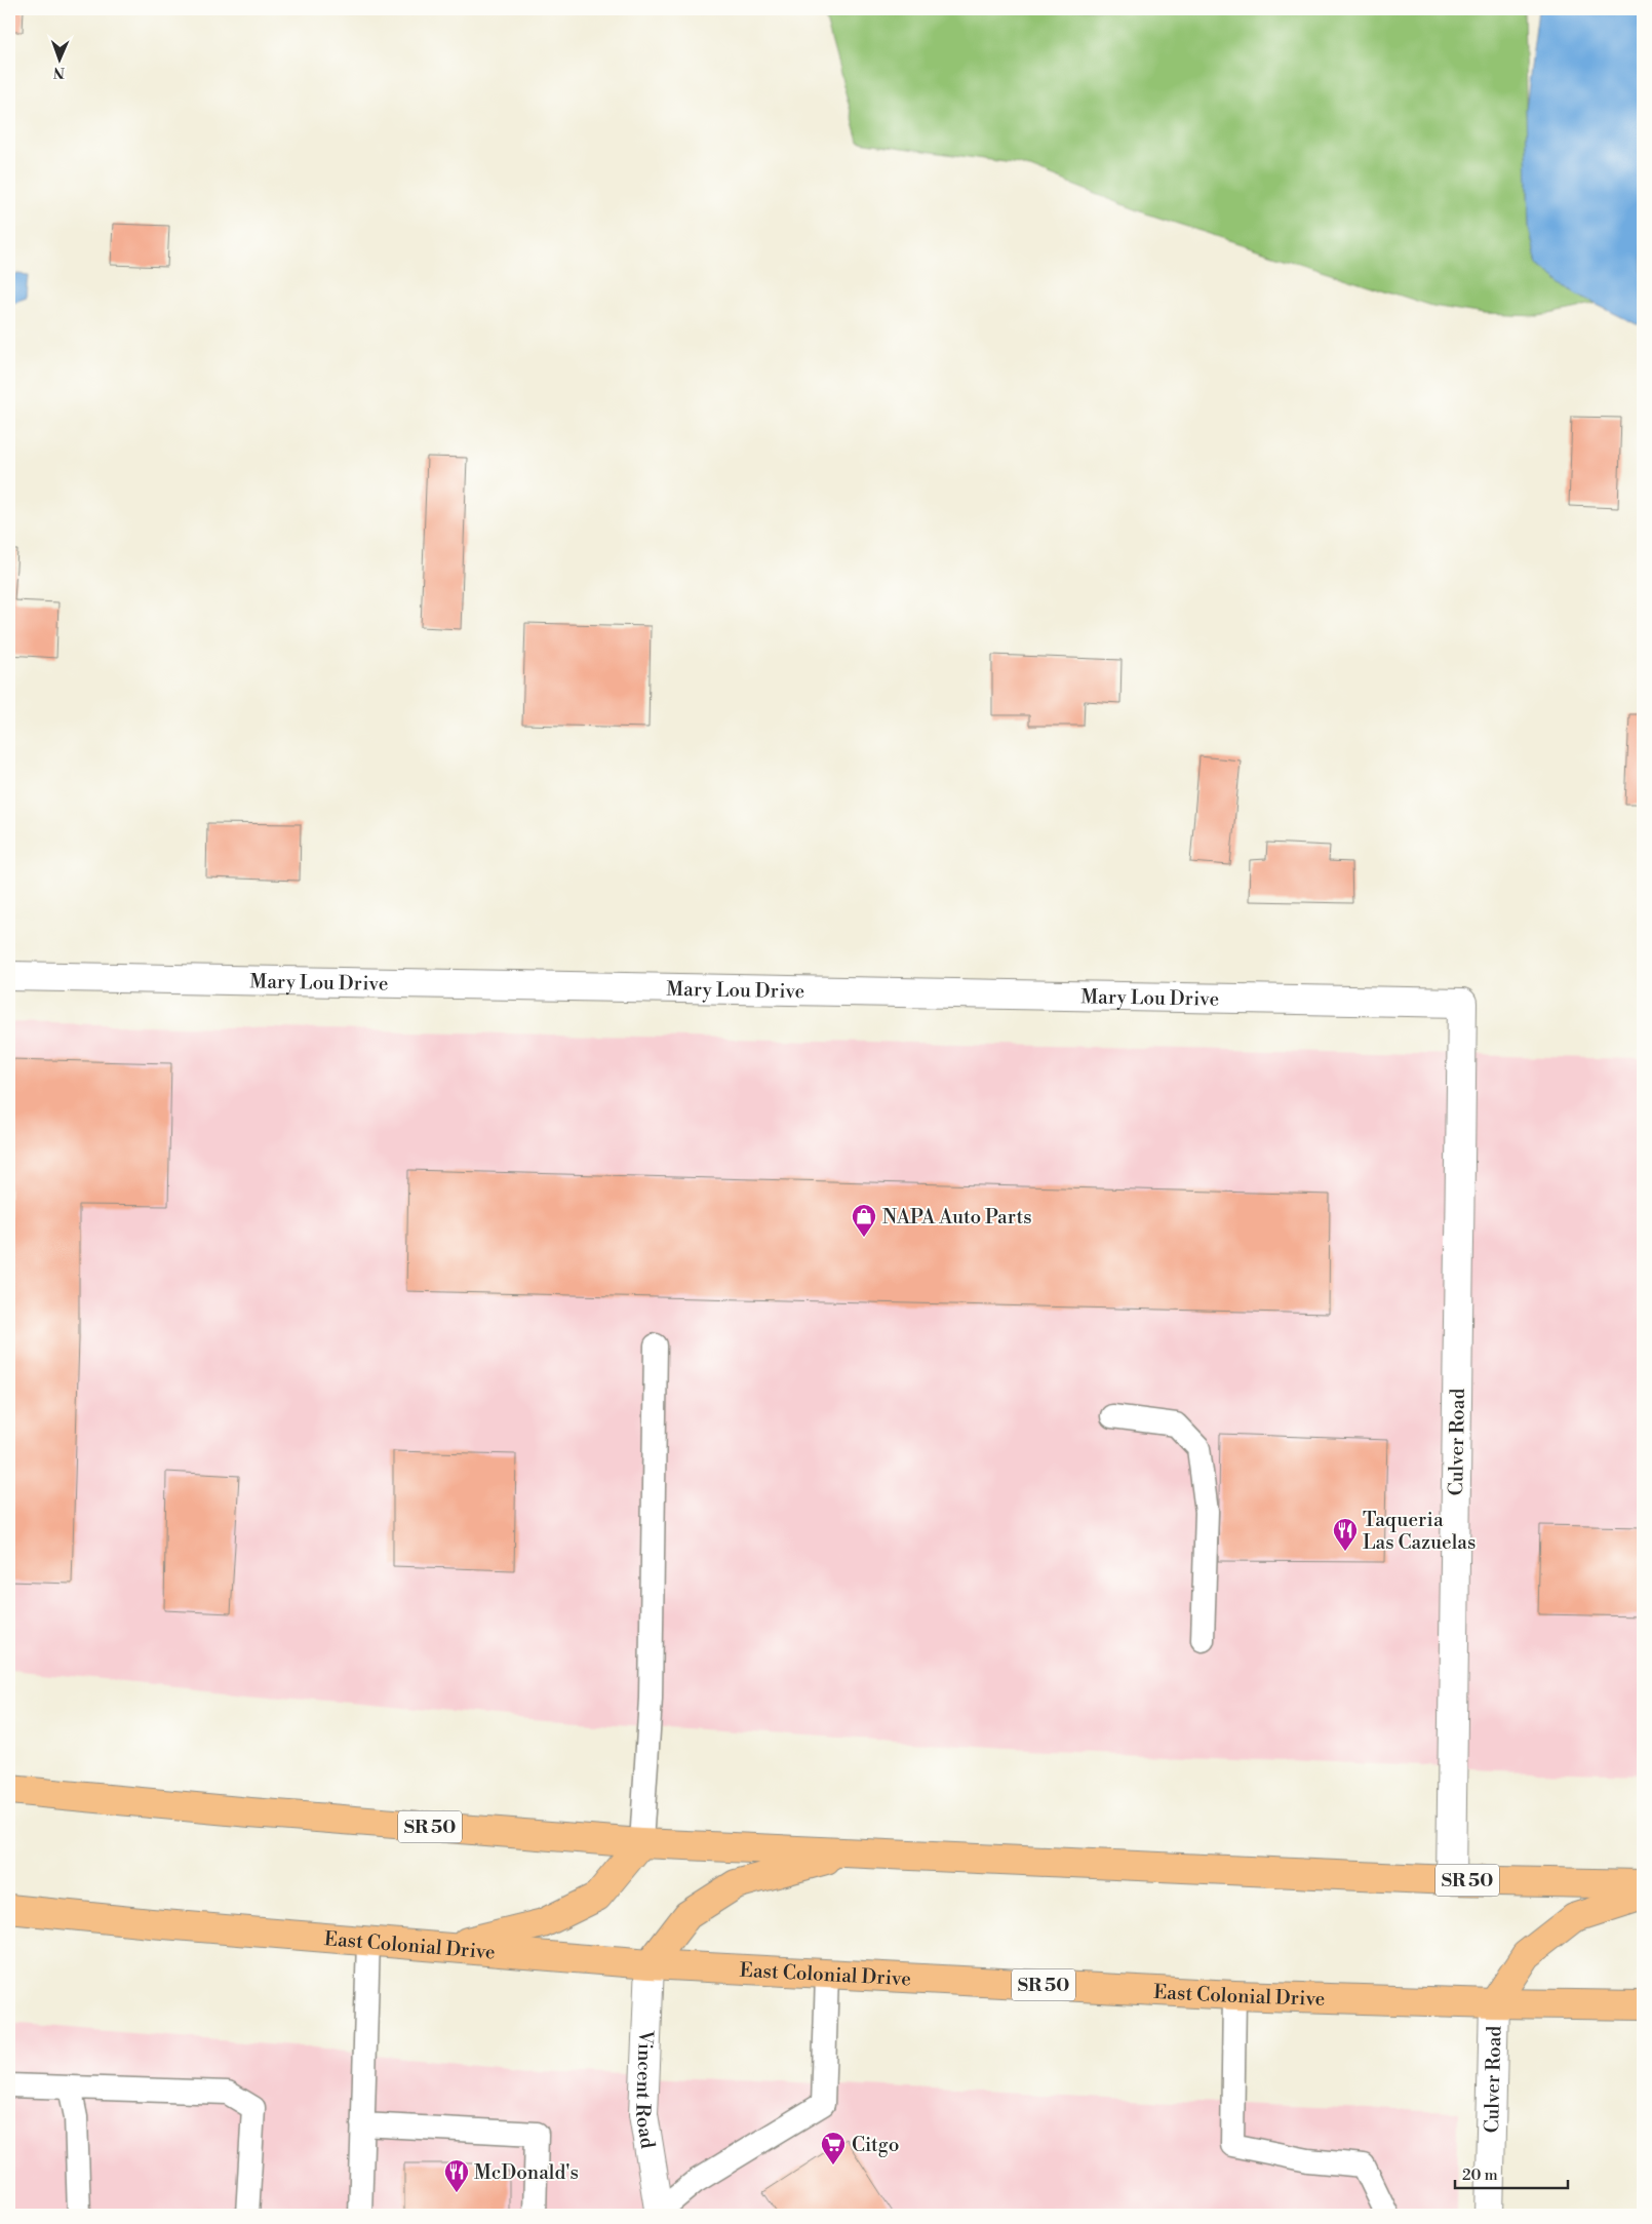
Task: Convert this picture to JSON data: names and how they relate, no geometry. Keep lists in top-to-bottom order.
{
  "streets": {
    "highway": ["SR 50", "East Colonial Drive"],
    "street": ["Mary Lou Drive", "Culver Road", "Vincent Road"]
  },
  "crossings": [
    ["Mary Lou Drive", "Culver Road"],
    ["Culver Road", "SR 50"],
    ["Culver Road", "East Colonial Drive"],
    ["East Colonial Drive", "Vincent Road"]
  ],
  "places": {
    "shop": ["NAPA Auto Parts"],
    "restaurant": ["Taqueria Las Cazuelas", "McDonald's"],
    "supermarket": ["Citgo"]
  },
  "scale_bar": "20 m",
  "north": "bottom"
}
